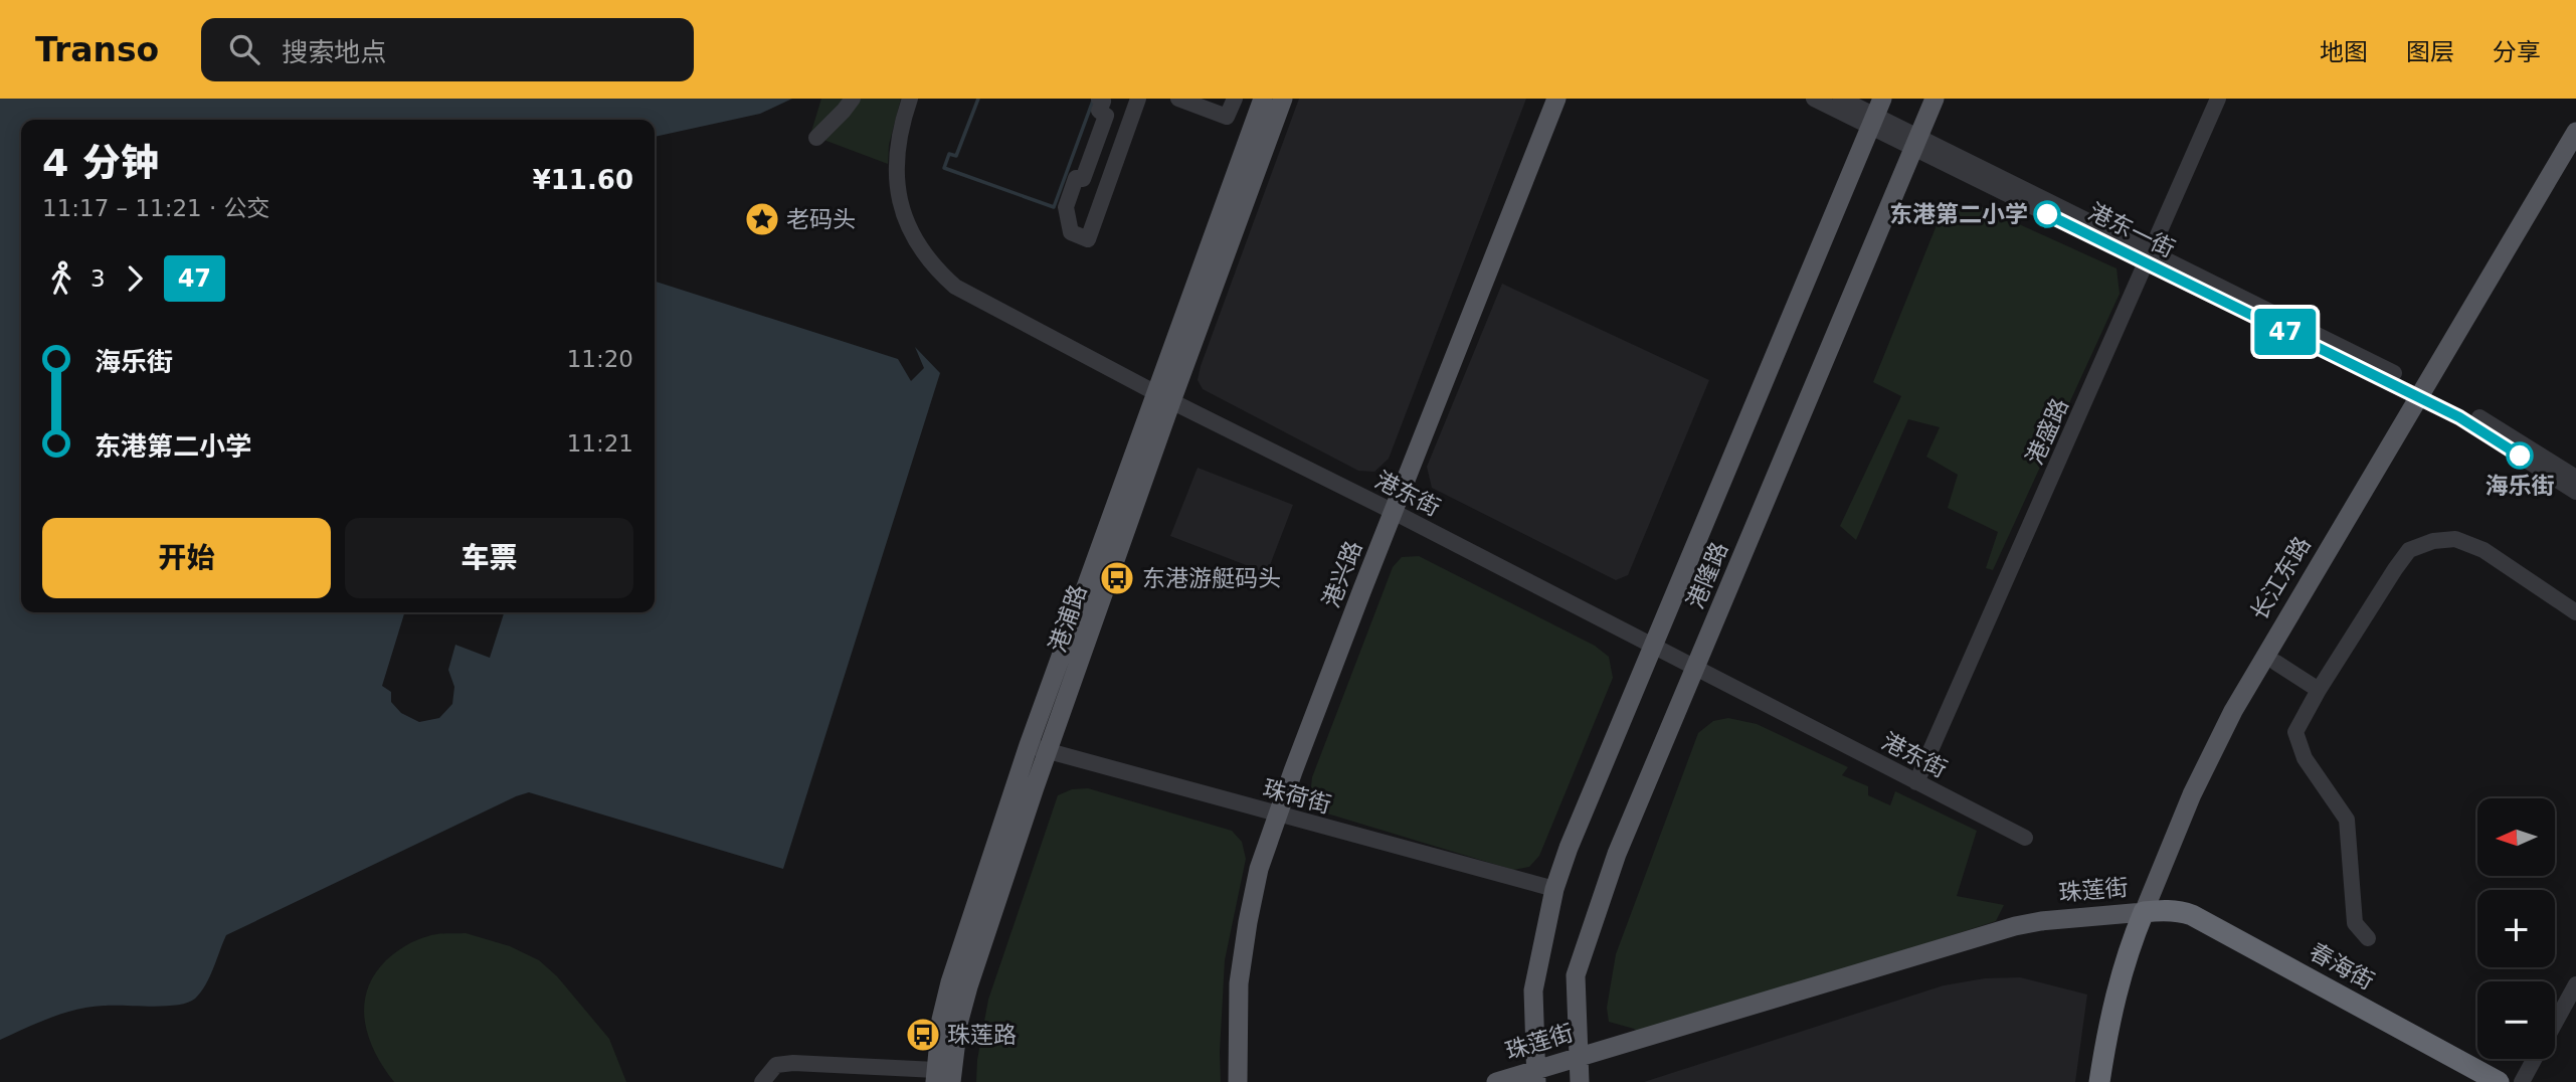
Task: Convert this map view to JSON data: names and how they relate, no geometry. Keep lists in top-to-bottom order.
{
  "streets": {
    "highway": ["长江东路", "春海街"],
    "main road": [
      "港兴路",
      "港隆路",
      "港浦路",
      "珠莲街"
    ],
    "street": [
      "港东一街",
      "港盛路",
      "港东街",
      "珠荷街"
    ]
  },
  "crossings": [
    ["港东一街", "港盛路"],
    ["港东一街", "港隆路"],
    ["港东一街", "长江东路"],
    ["港盛路", "港东街"],
    ["港东街", "港兴路"],
    ["港东街", "港隆路"],
    ["港东街", "港浦路"],
    ["港兴路", "珠荷街"],
    ["港隆路", "珠荷街"],
    ["港隆路", "珠莲街"],
    ["长江东路", "珠莲街"],
    ["长江东路", "春海街"],
    ["港浦路", "珠荷街"],
    ["珠莲街", "春海街"]
  ],
  "places": {
    "other": ["东港第二小学", "海乐街"],
    "place": ["老码头"],
    "bus stop": ["东港游艇码头", "珠莲路"]
  },
  "lines": ["bus line 47"],
  "north": "left",
  "page": {
    "header": "Transo",
    "search": "搜索地点",
    "nav": ["地图", "图层", "分享"],
    "on_map": "47",
    "heading": ["4 分钟", "11:17 – 11:21 · 公交", "¥11.60"],
    "legs": ["3", "47"],
    "list": [
      {
        "name": "海乐街",
        "value": "11:20"
      },
      {
        "name": "东港第二小学",
        "value": "11:21"
      }
    ],
    "buttons": ["开始", "车票"],
    "map_buttons": ["+", "−"]
  }
}
